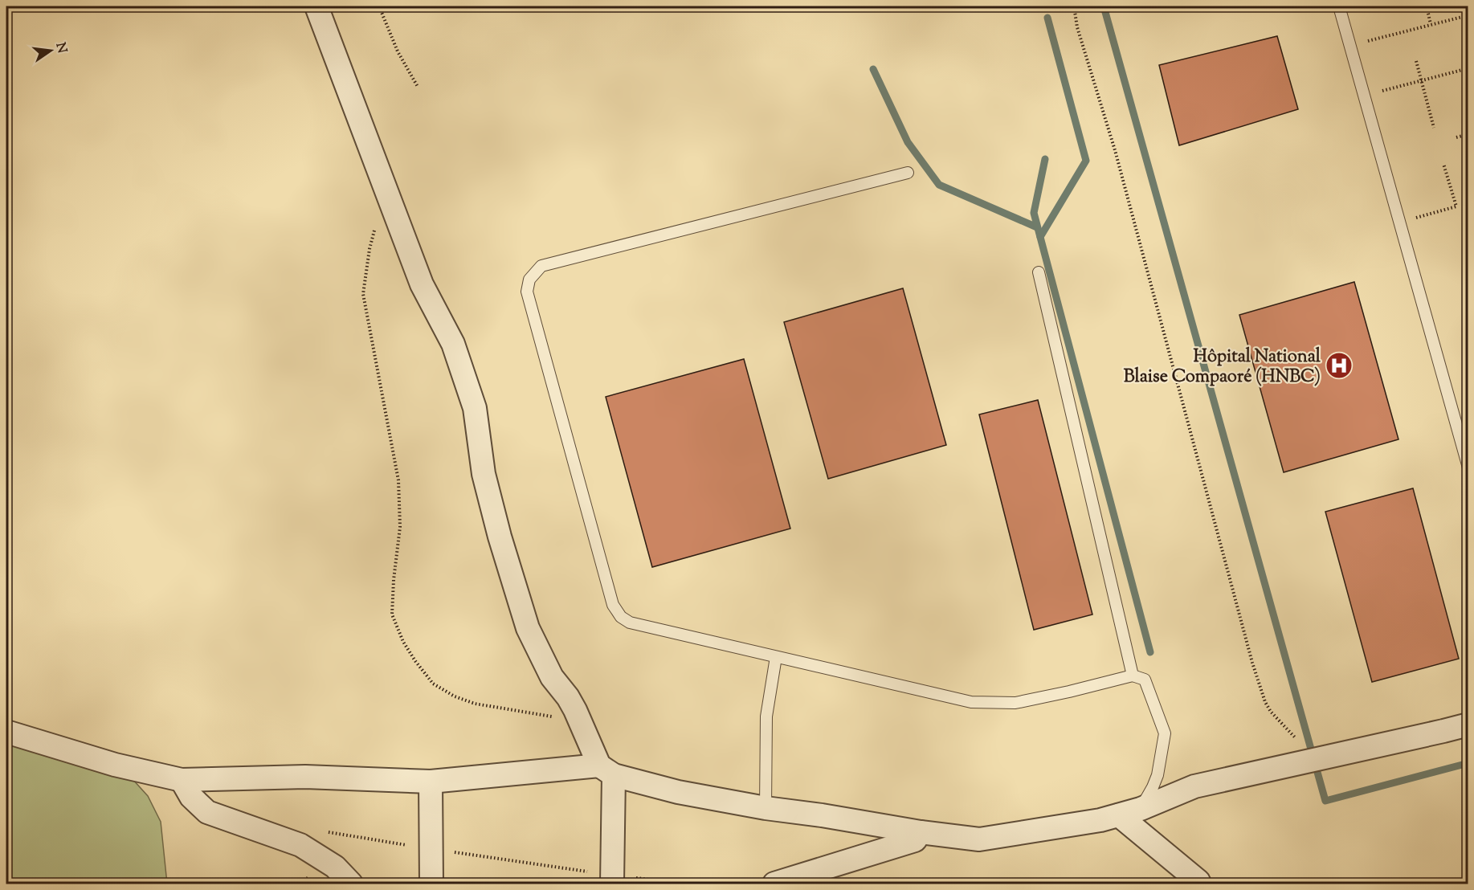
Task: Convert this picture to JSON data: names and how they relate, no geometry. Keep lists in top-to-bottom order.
{
  "places": {
    "hospital": ["Hôpital National Blaise Compaoré (HNBC)"]
  },
  "north": "right"
}
